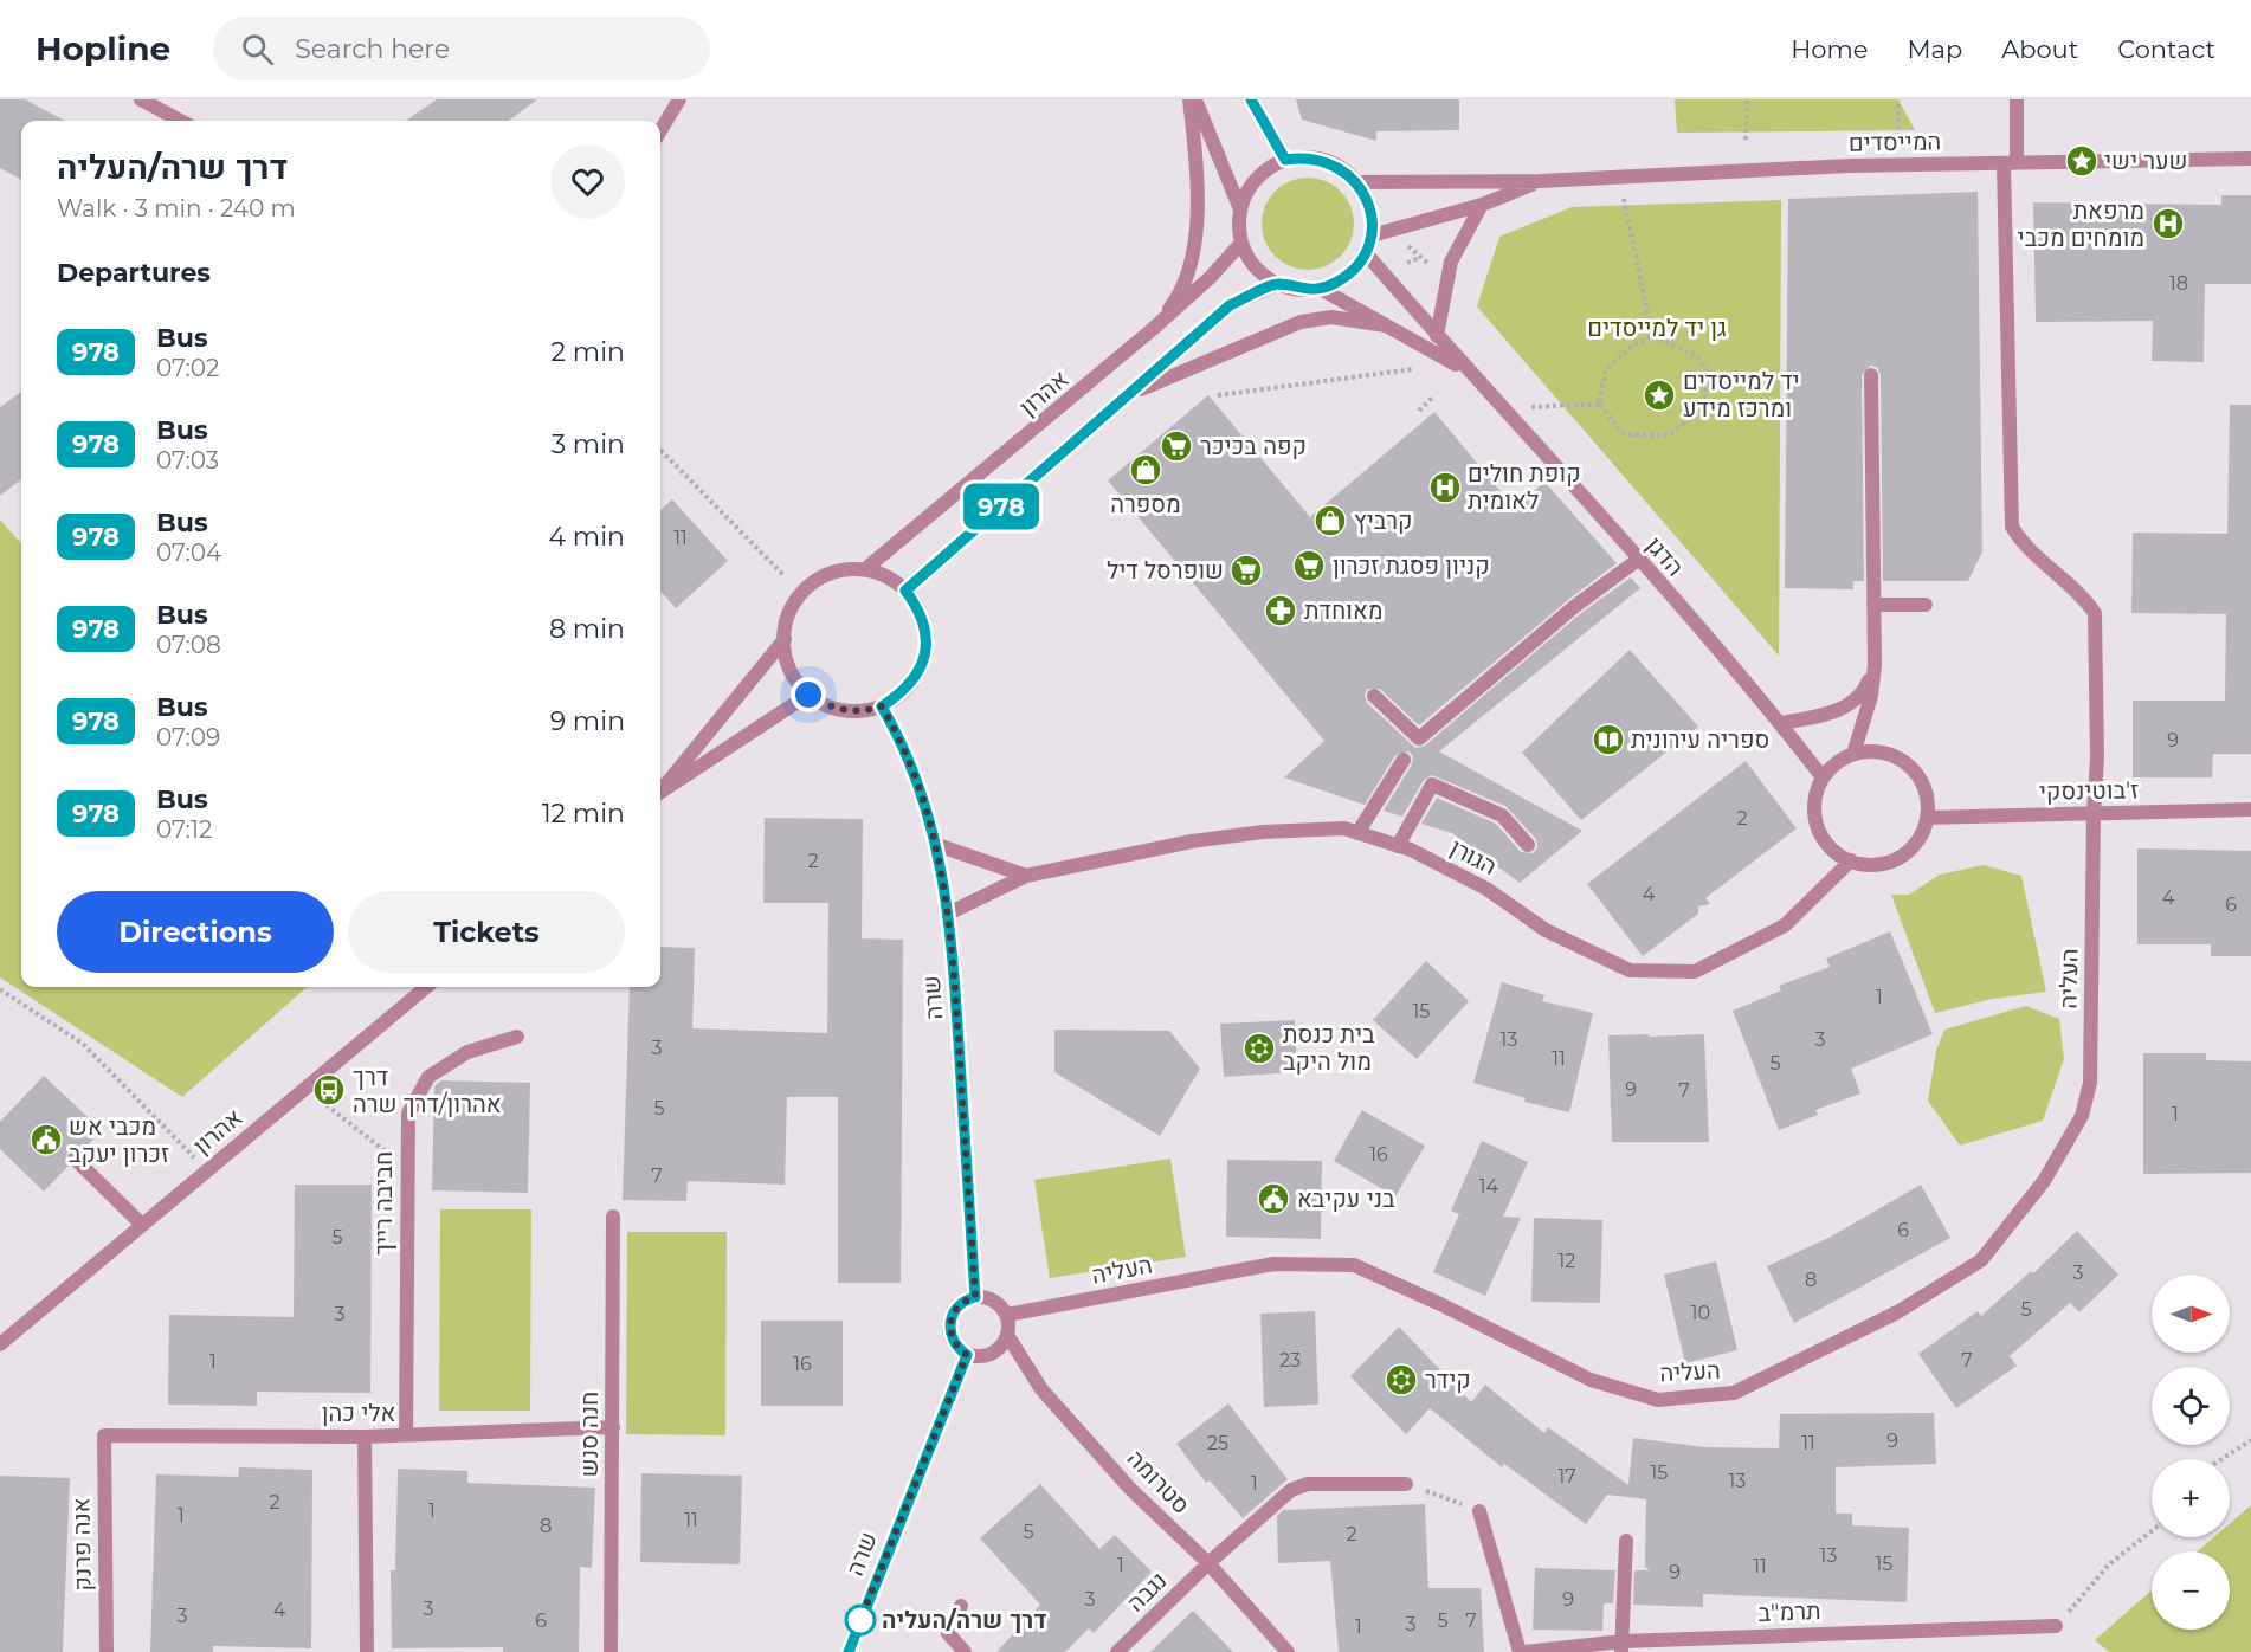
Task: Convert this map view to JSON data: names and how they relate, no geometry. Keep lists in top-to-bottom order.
{
  "streets": {
    "street": [
      "המייסדים",
      "אהרון",
      "הדגן",
      "ז'בוטינסקי",
      "הגורן",
      "העליה",
      "שרה",
      "חביבה רייך",
      "אלי כהן",
      "חנה סנש",
      "סטרומה",
      "אנה פרנק",
      "נגבה",
      "תרמ\"ב"
    ]
  },
  "crossings": [
    ["המייסדים", "אהרון"],
    ["המייסדים", "הדגן"],
    ["המייסדים", "העליה"],
    ["אהרון", "הדגן"],
    ["אהרון", "שרה"],
    ["הדגן", "ז'בוטינסקי"],
    ["הדגן", "הגורן"],
    ["ז'בוטינסקי", "הגורן"],
    ["ז'בוטינסקי", "העליה"],
    ["הגורן", "שרה"],
    ["העליה", "שרה"],
    ["העליה", "סטרומה"],
    ["שרה", "סטרומה"],
    ["חביבה רייך", "אלי כהן"],
    ["אלי כהן", "חנה סנש"],
    ["אלי כהן", "אנה פרנק"],
    ["סטרומה", "נגבה"]
  ],
  "parks": ["גן יד למייסדים"],
  "places": {
    "place": ["שער ישי", "יד למייסדים ומרכז מידע"],
    "hospital": ["מרפאת מומחים מכבי", "קופת חולים לאומית"],
    "supermarket": ["קפה בכיכר", "קניון פסגת זכרון", "שופרסל דיל"],
    "shop": ["מספרה", "קרביץ"],
    "pharmacy": ["מאוחדת"],
    "library": ["ספריה עירונית"],
    "synagogue": ["בית כנסת מול היקב", "קידר"],
    "bus stop": ["דרך אהרון/דרך שרה"],
    "public building": ["מכבי אש זכרון יעקב", "בני עקיבא"],
    "other": ["דרך שרה/העליה"]
  },
  "lines": ["bus line 978"],
  "house_numbers": [
    "18",
    "11",
    "9",
    "2",
    "2",
    "4",
    "4",
    "6",
    "1",
    "15",
    "13",
    "3",
    "3",
    "11",
    "5",
    "9",
    "7",
    "5",
    "1",
    "16",
    "7",
    "14",
    "6",
    "5",
    "12",
    "3",
    "8",
    "5",
    "10",
    "3",
    "23",
    "7",
    "1",
    "16",
    "9",
    "25",
    "11",
    "15",
    "17",
    "13",
    "1",
    "2",
    "1",
    "1",
    "11",
    "8",
    "5",
    "2",
    "13",
    "15",
    "1",
    "11",
    "9",
    "3",
    "9",
    "3",
    "4",
    "3",
    "6",
    "5",
    "7",
    "3",
    "1"
  ],
  "north": "right",
  "page": {
    "header": "Hopline",
    "search": "Search here",
    "nav": [
      "Home",
      "Map",
      "About",
      "Contact"
    ],
    "on_map": "978",
    "heading": [
      ["דרך שרה/העליה", "Walk · 3 min · 240 m"],
      "Departures"
    ],
    "list": [
      {
        "mark": "978",
        "name": "Bus",
        "note": "07:02",
        "value": "2 min"
      },
      {
        "mark": "978",
        "name": "Bus",
        "note": "07:03",
        "value": "3 min"
      },
      {
        "mark": "978",
        "name": "Bus",
        "note": "07:04",
        "value": "4 min"
      },
      {
        "mark": "978",
        "name": "Bus",
        "note": "07:08",
        "value": "8 min"
      },
      {
        "mark": "978",
        "name": "Bus",
        "note": "07:09",
        "value": "9 min"
      },
      {
        "mark": "978",
        "name": "Bus",
        "note": "07:12",
        "value": "12 min"
      }
    ],
    "buttons": ["Directions", "Tickets"],
    "map_buttons": ["+", "−"]
  }
}
